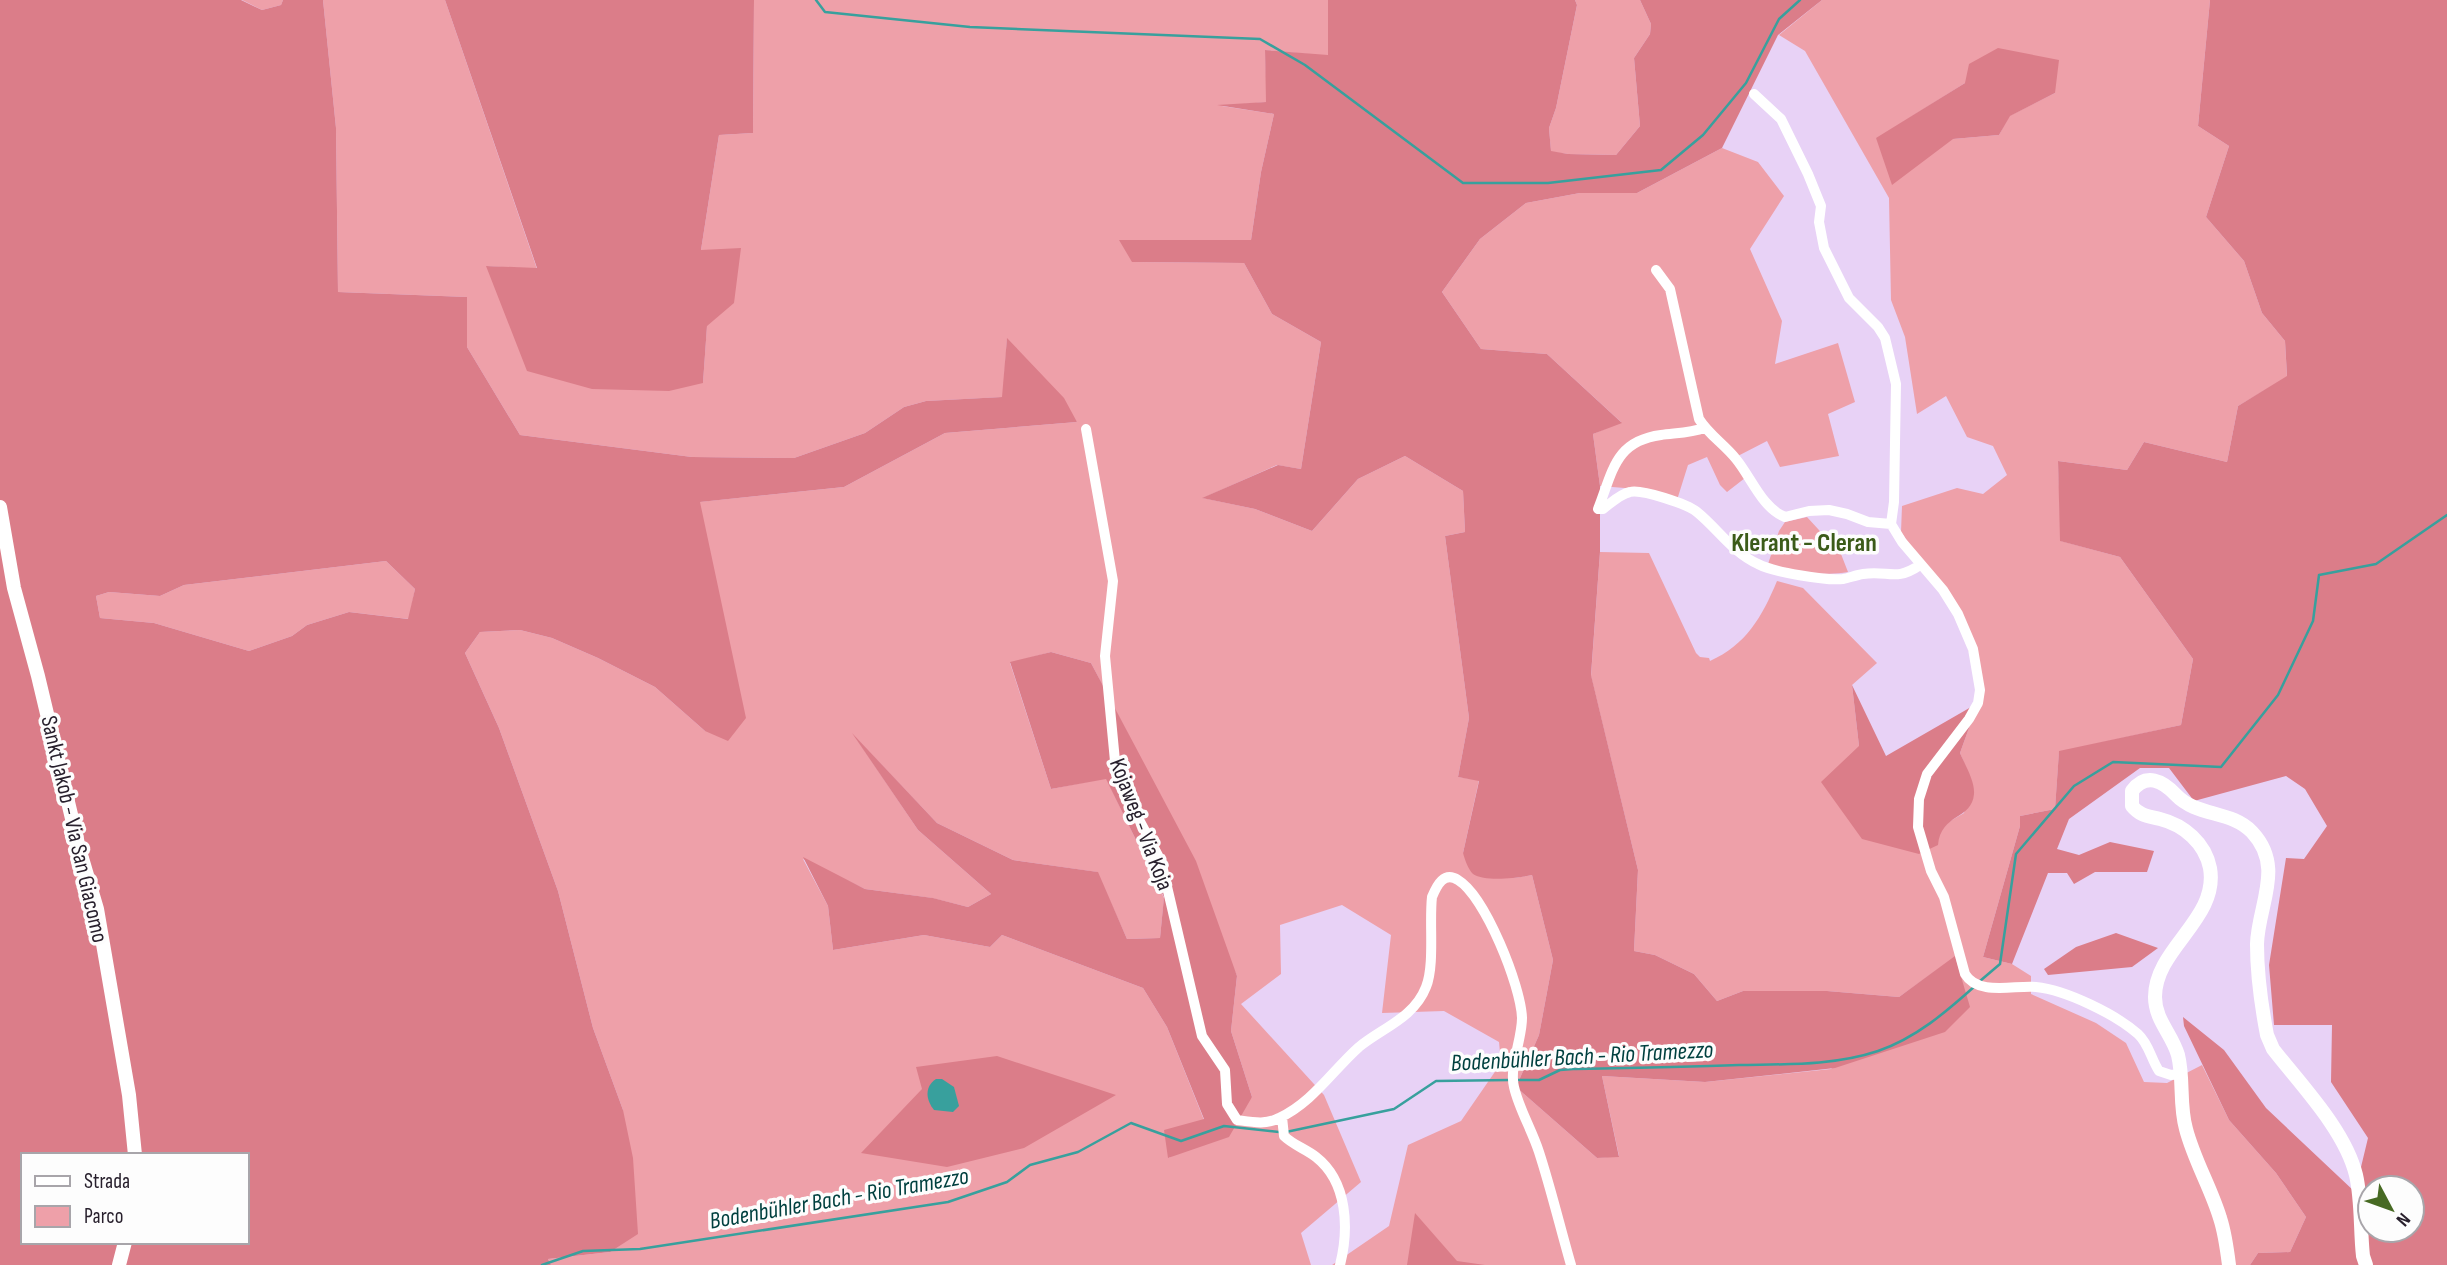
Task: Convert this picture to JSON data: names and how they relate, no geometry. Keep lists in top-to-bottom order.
{
  "streets": {
    "street": ["Kojaweg - Via Koja", "Sankt Jakob - Via San Giacomo"]
  },
  "districts": ["Klerant - Cleran"],
  "water": ["Bodenbühler Bach - Rio Tramezzo"],
  "legend": ["Strada", "Parco"],
  "north": "bottom right"
}
